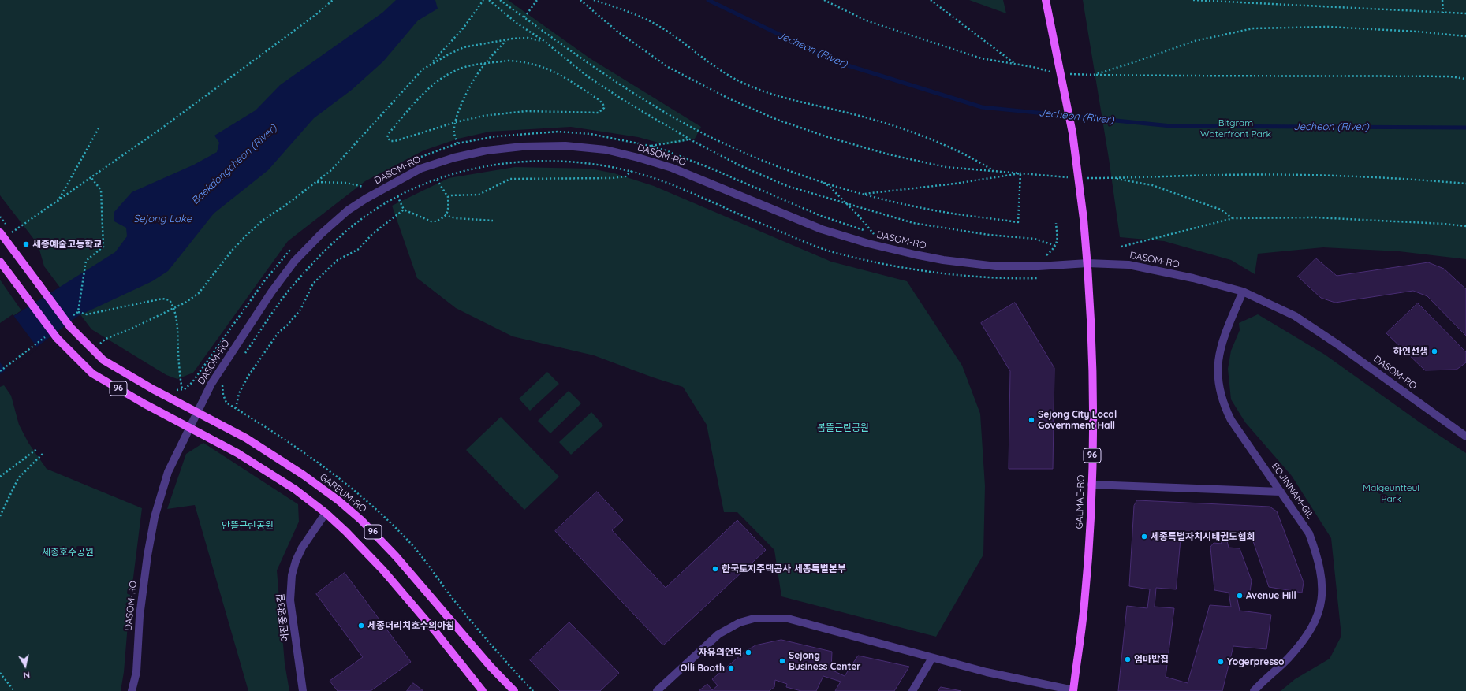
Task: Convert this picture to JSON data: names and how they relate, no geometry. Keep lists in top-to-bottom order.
{
  "streets": {
    "main road": ["96", "GAREUM-RO", "GALMAE-RO"],
    "street": ["DASOM-RO", "EOJINNAM-GIL", "어진중앙3길"]
  },
  "crossings": [
    ["DASOM-RO", "96"],
    ["DASOM-RO", "EOJINNAM-GIL"],
    ["DASOM-RO", "GAREUM-RO"],
    ["DASOM-RO", "GALMAE-RO"],
    ["96", "GAREUM-RO"],
    ["96", "어진중앙3길"]
  ],
  "water": ["Jecheon (River)", "Baekdongcheon (River)", "Sejong Lake"],
  "parks": [
    "Bitgram Waterfront Park",
    "봄뜰근린공원",
    "Malgeuntteul Park",
    "안뜰근린공원",
    "세종호수공원"
  ],
  "places": [
    "세종예술고등학교",
    "하인선생",
    "Sejong City Local Government Hall",
    "세종특별자치시태권도협회",
    "한국토지주택공사 세종특별본부",
    "Avenue Hill",
    "세종더리치호수의아침",
    "자유의언덕",
    "엄마밥집",
    "Sejong Business Center",
    "Yogerpresso",
    "Olli Booth"
  ],
  "north": "bottom"
}
